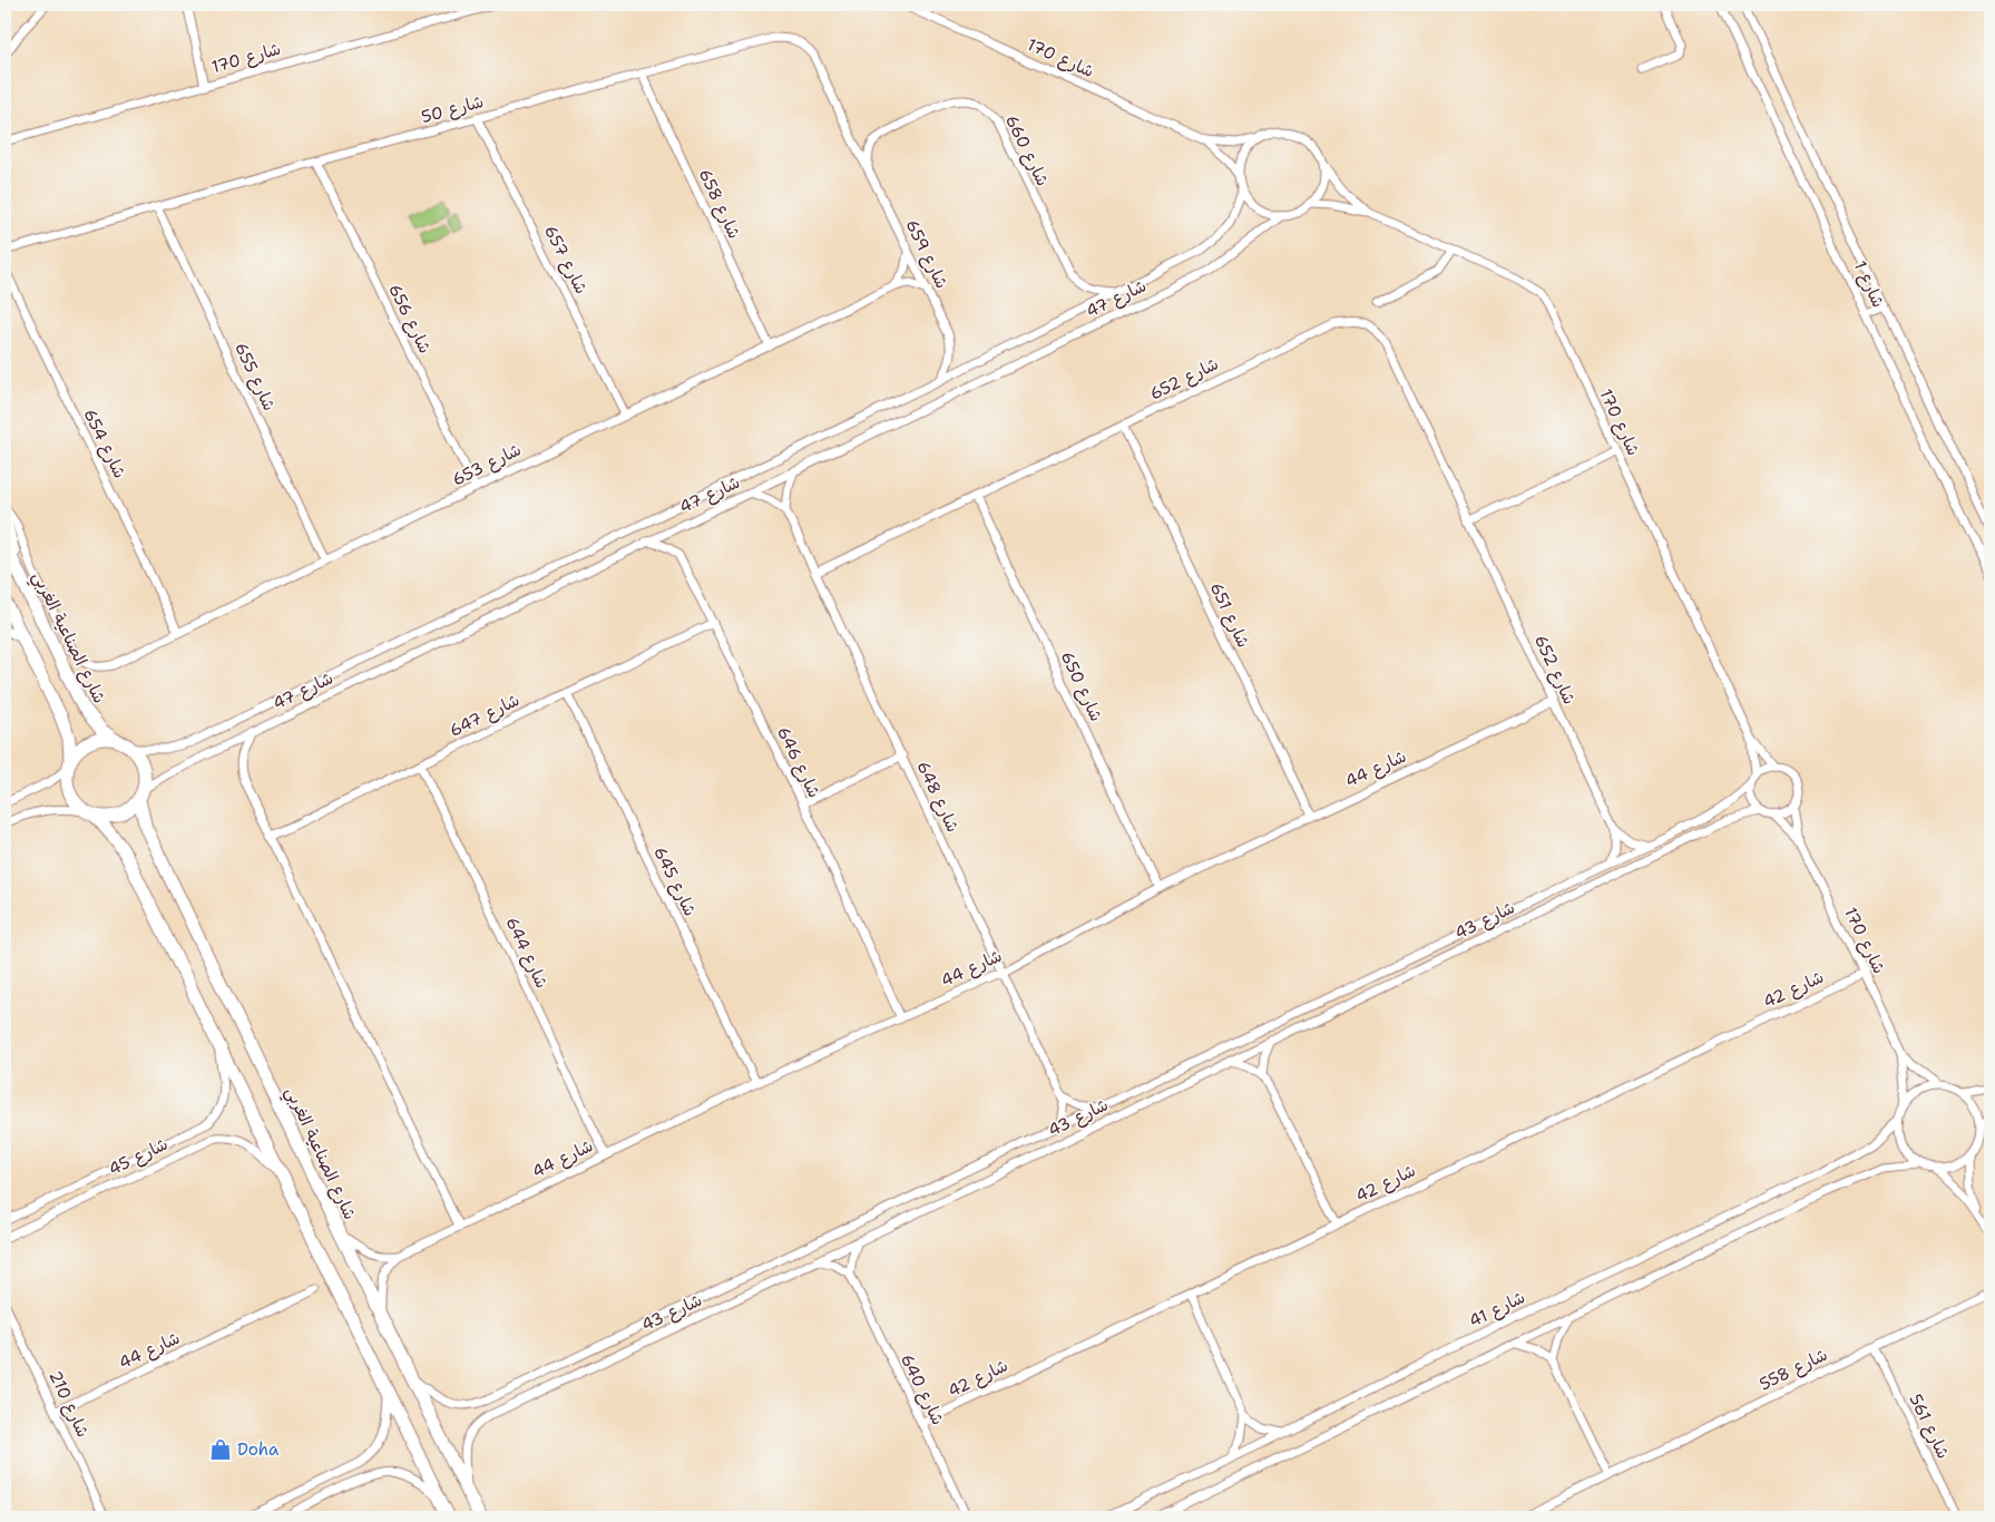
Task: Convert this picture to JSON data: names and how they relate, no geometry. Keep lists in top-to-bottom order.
{
  "streets": {
    "main road": ["شارع الصناعية الغربي"],
    "street": [
      "شارع 170",
      "شارع 50",
      "شارع 660",
      "شارع 658",
      "شارع 659",
      "شارع 657",
      "شارع 1",
      "شارع 47",
      "شارع 656",
      "شارع 655",
      "شارع 652",
      "شارع 654",
      "شارع 653",
      "شارع 651",
      "شارع 650",
      "شارع 647",
      "شارع 646",
      "شارع 44",
      "شارع 648",
      "شارع 645",
      "شارع 43",
      "شارع 644",
      "شارع 42",
      "شارع 45",
      "شارع 41",
      "شارع 558",
      "شارع 640",
      "شارع 210",
      "شارع 561"
    ]
  },
  "crossings": [
    ["شارع 170", "شارع 47"],
    ["شارع 170", "شارع 43"],
    ["شارع 170", "شارع 42"],
    ["شارع 170", "شارع 41"],
    ["شارع 50", "شارع 658"],
    ["شارع 50", "شارع 659"],
    ["شارع 50", "شارع 657"],
    ["شارع 50", "شارع 656"],
    ["شارع 50", "شارع 655"],
    ["شارع 660", "شارع 47"],
    ["شارع 658", "شارع 653"],
    ["شارع 659", "شارع 47"],
    ["شارع 657", "شارع 653"],
    ["شارع 47", "شارع الصناعية الغربي"],
    ["شارع 47", "شارع 646"],
    ["شارع 656", "شارع 653"],
    ["شارع 655", "شارع 653"],
    ["شارع 652", "شارع 651"],
    ["شارع 652", "شارع 650"],
    ["شارع 652", "شارع 44"],
    ["شارع 652", "شارع 648"],
    ["شارع 654", "شارع 653"],
    ["شارع 651", "شارع 44"],
    ["شارع الصناعية الغربي", "شارع 44"],
    ["شارع الصناعية الغربي", "شارع 43"],
    ["شارع 650", "شارع 44"],
    ["شارع 647", "شارع 646"],
    ["شارع 647", "شارع 645"],
    ["شارع 647", "شارع 644"],
    ["شارع 646", "شارع 44"],
    ["شارع 44", "شارع 648"],
    ["شارع 44", "شارع 645"],
    ["شارع 44", "شارع 644"],
    ["شارع 44", "شارع 210"],
    ["شارع 648", "شارع 43"],
    ["شارع 42", "شارع 640"],
    ["شارع 558", "شارع 561"]
  ],
  "places": {
    "shop": ["Doha"]
  }
}
